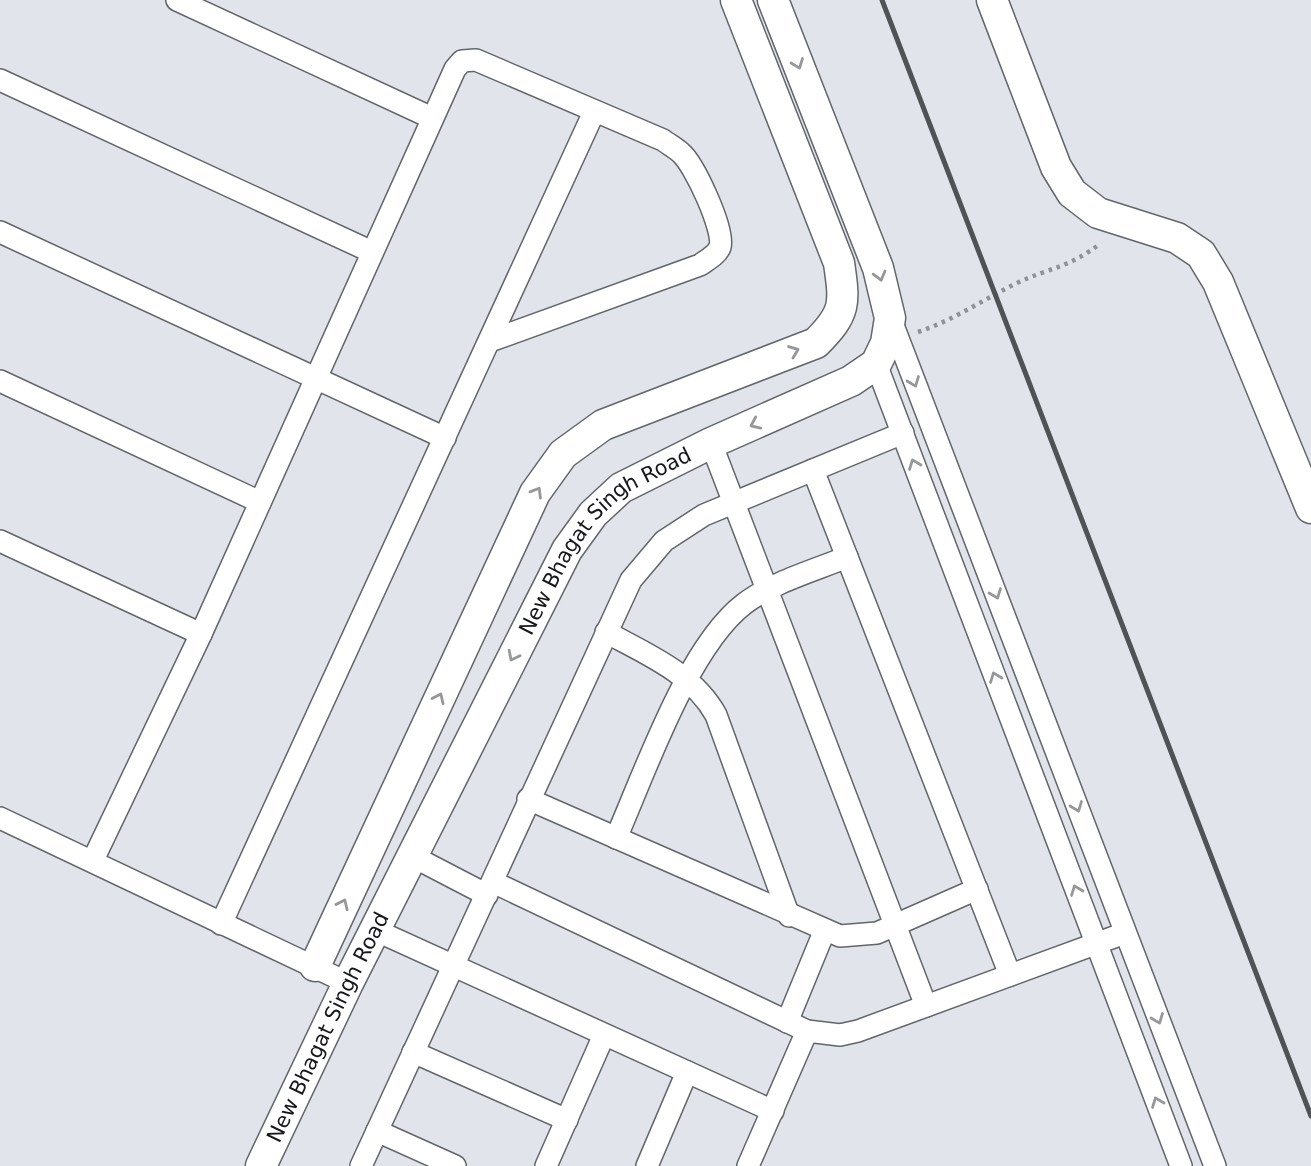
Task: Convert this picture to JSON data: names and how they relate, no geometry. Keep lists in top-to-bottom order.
{
  "streets": {
    "street": ["New Bhagat Singh Road"]
  }
}
